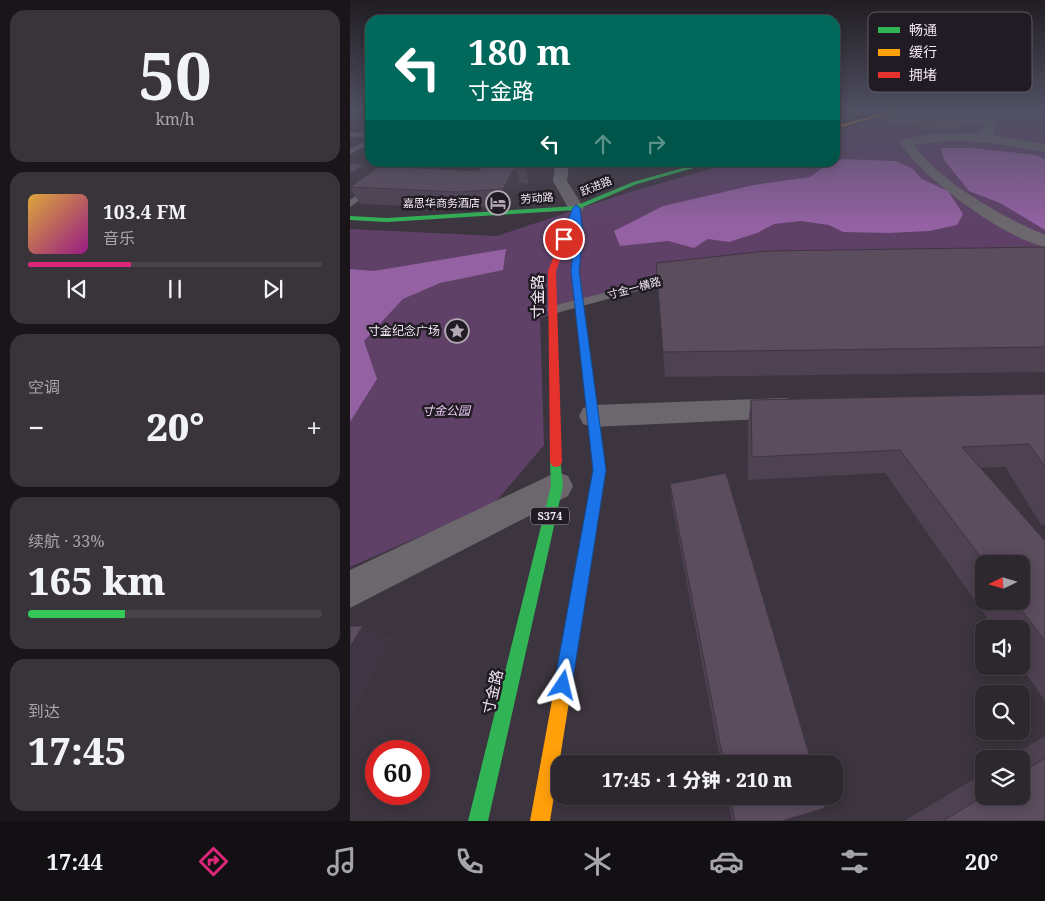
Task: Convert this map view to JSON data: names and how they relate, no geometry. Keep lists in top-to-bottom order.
{
  "streets": {
    "main road": [
      "跃进路",
      "劳动路",
      "寸金路",
      "S374"
    ],
    "lane": ["寸金一横路"]
  },
  "crossings": [
    ["跃进路", "劳动路"],
    ["跃进路", "寸金路"],
    ["劳动路", "寸金路"],
    ["寸金一横路", "寸金路"]
  ],
  "parks": ["寸金公园"],
  "places": {
    "hotel": ["嘉思华商务酒店"],
    "place": ["寸金纪念广场"]
  },
  "legend": ["畅通", "缓行", "拥堵"],
  "north": "left",
  "page": {
    "tile": [
      ["50", "km/h"],
      "空调",
      ["续航 · 33%", "165 km"],
      ["到达", "17:45"]
    ],
    "turn": ["180 m", "寸金路"],
    "song": ["103.4 FM", "音乐"],
    "heat": ["−", "20°", "+"],
    "limit": "60",
    "trip": "17:45 · 1 分钟 · 210 m",
    "tabs": ["17:44", "20°"]
  }
}
